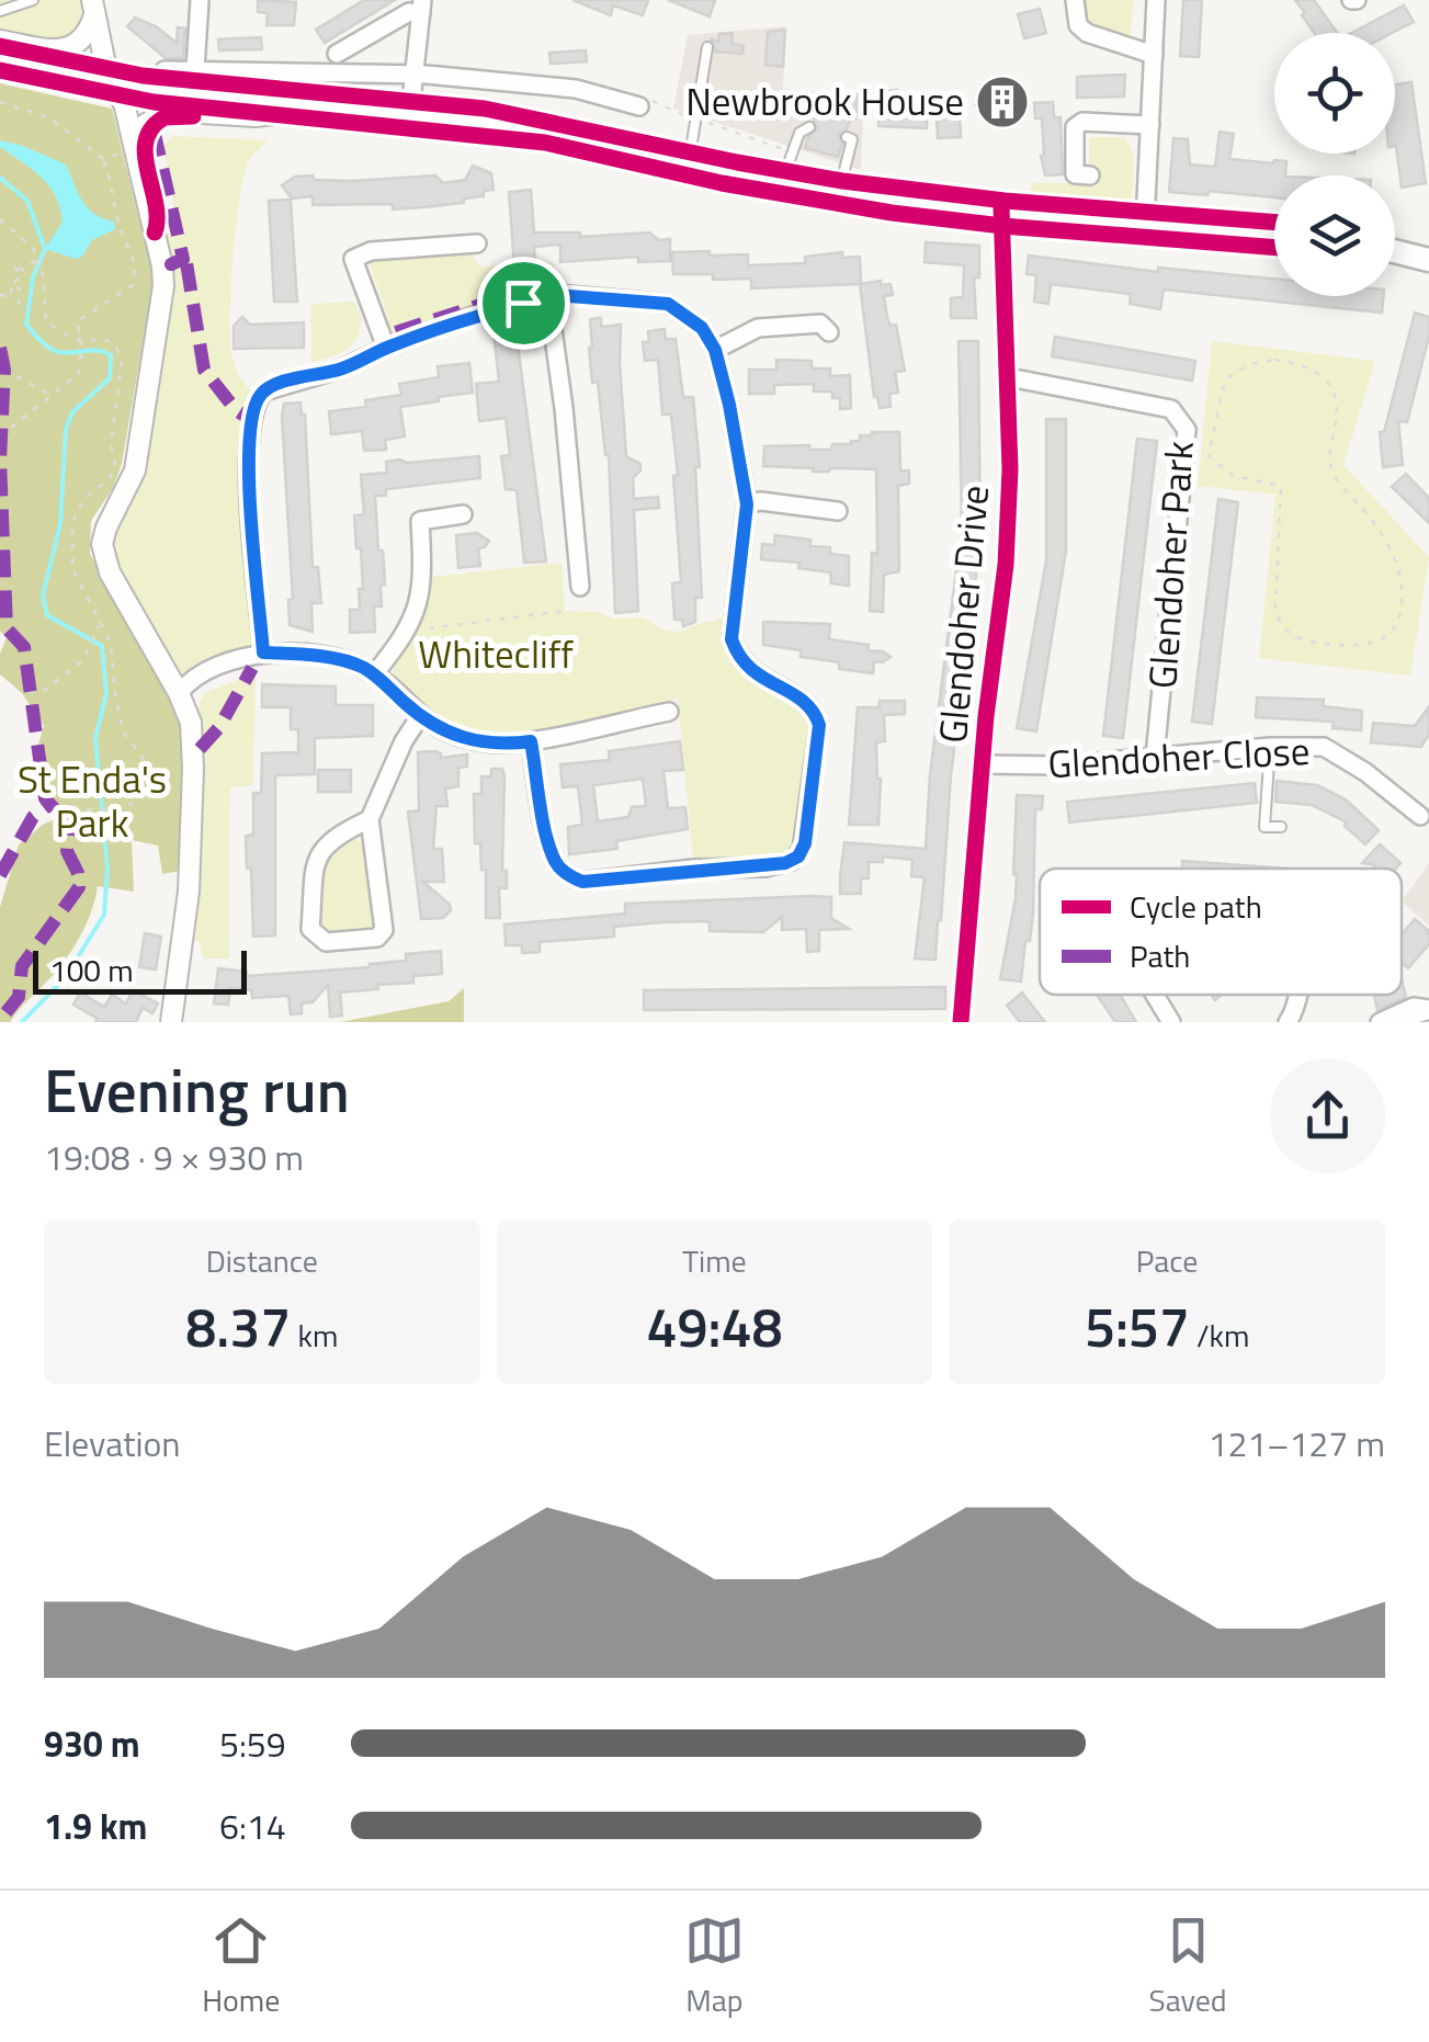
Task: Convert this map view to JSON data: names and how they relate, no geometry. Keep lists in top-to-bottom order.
{
  "streets": {
    "street": ["Glendoher Park", "Glendoher Drive", "Glendoher Close"]
  },
  "crossings": [
    ["Glendoher Park", "Glendoher Drive"],
    ["Glendoher Park", "Glendoher Close"],
    ["Glendoher Drive", "Glendoher Close"]
  ],
  "parks": ["Whitecliff", "St Enda's Park"],
  "places": {
    "building": ["Newbrook House"]
  },
  "legend": ["Cycle path", "Path"],
  "scale_bar": "100 m",
  "page": {
    "scale": "100 m",
    "heading": ["Evening run", "19:08 · 9 × 930 m"],
    "stats": [
      ["Distance", "8.37 km"],
      ["Time", "49:48"],
      ["Pace", "5:57 /km"]
    ],
    "chart": ["Elevation", "121–127 m"],
    "list": [
      {
        "name": "930 m",
        "note": "5:59"
      },
      {
        "name": "1.9 km",
        "note": "6:14"
      }
    ],
    "tabs": ["Home", "Map", "Saved"]
  }
}
